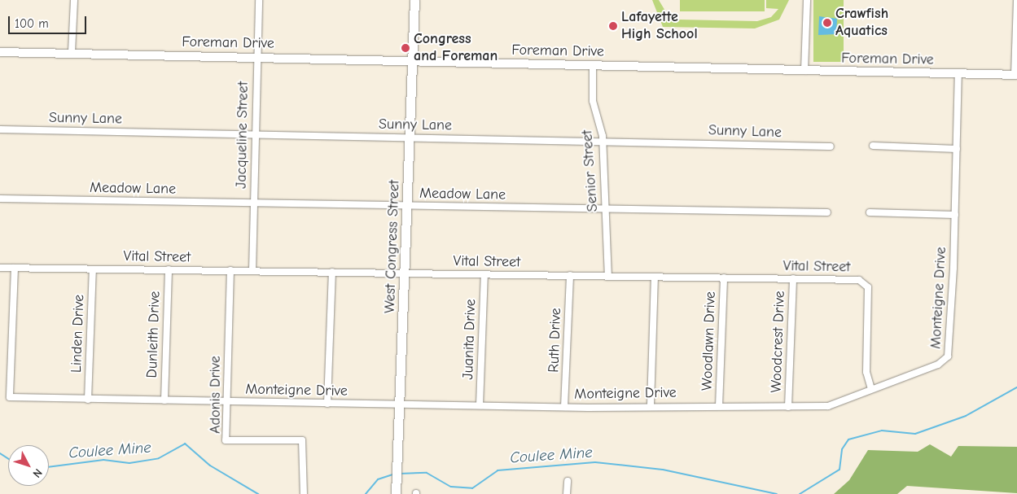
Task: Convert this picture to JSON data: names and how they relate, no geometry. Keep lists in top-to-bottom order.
{
  "streets": {
    "main road": ["West Congress Street"],
    "street": [
      "Foreman Drive",
      "Sunny Lane",
      "Jacqueline Street",
      "Senior Street",
      "Meadow Lane",
      "Vital Street",
      "Monteigne Drive",
      "Linden Drive",
      "Dunleith Drive",
      "Juanita Drive",
      "Ruth Drive",
      "Woodlawn Drive",
      "Woodcrest Drive",
      "Adonis Drive"
    ]
  },
  "crossings": [
    ["Foreman Drive", "Jacqueline Street"],
    ["Foreman Drive", "Senior Street"],
    ["Foreman Drive", "West Congress Street"],
    ["Foreman Drive", "Monteigne Drive"],
    ["Sunny Lane", "Jacqueline Street"],
    ["Sunny Lane", "Senior Street"],
    ["Sunny Lane", "West Congress Street"],
    ["Jacqueline Street", "Meadow Lane"],
    ["Jacqueline Street", "Vital Street"],
    ["Senior Street", "Meadow Lane"],
    ["Senior Street", "Vital Street"],
    ["Meadow Lane", "West Congress Street"],
    ["West Congress Street", "Vital Street"],
    ["West Congress Street", "Monteigne Drive"],
    ["Vital Street", "Monteigne Drive"],
    ["Vital Street", "Linden Drive"],
    ["Vital Street", "Dunleith Drive"],
    ["Vital Street", "Juanita Drive"],
    ["Vital Street", "Ruth Drive"],
    ["Vital Street", "Woodlawn Drive"],
    ["Vital Street", "Woodcrest Drive"],
    ["Vital Street", "Adonis Drive"],
    ["Monteigne Drive", "Linden Drive"],
    ["Monteigne Drive", "Dunleith Drive"],
    ["Monteigne Drive", "Juanita Drive"],
    ["Monteigne Drive", "Ruth Drive"],
    ["Monteigne Drive", "Woodlawn Drive"],
    ["Monteigne Drive", "Woodcrest Drive"],
    ["Monteigne Drive", "Adonis Drive"]
  ],
  "water": ["Coulee Mine"],
  "places": ["Crawfish Aquatics", "Lafayette High School", "Congress and Foreman"],
  "scale_bar": "100 m",
  "north": "bottom right"
}
